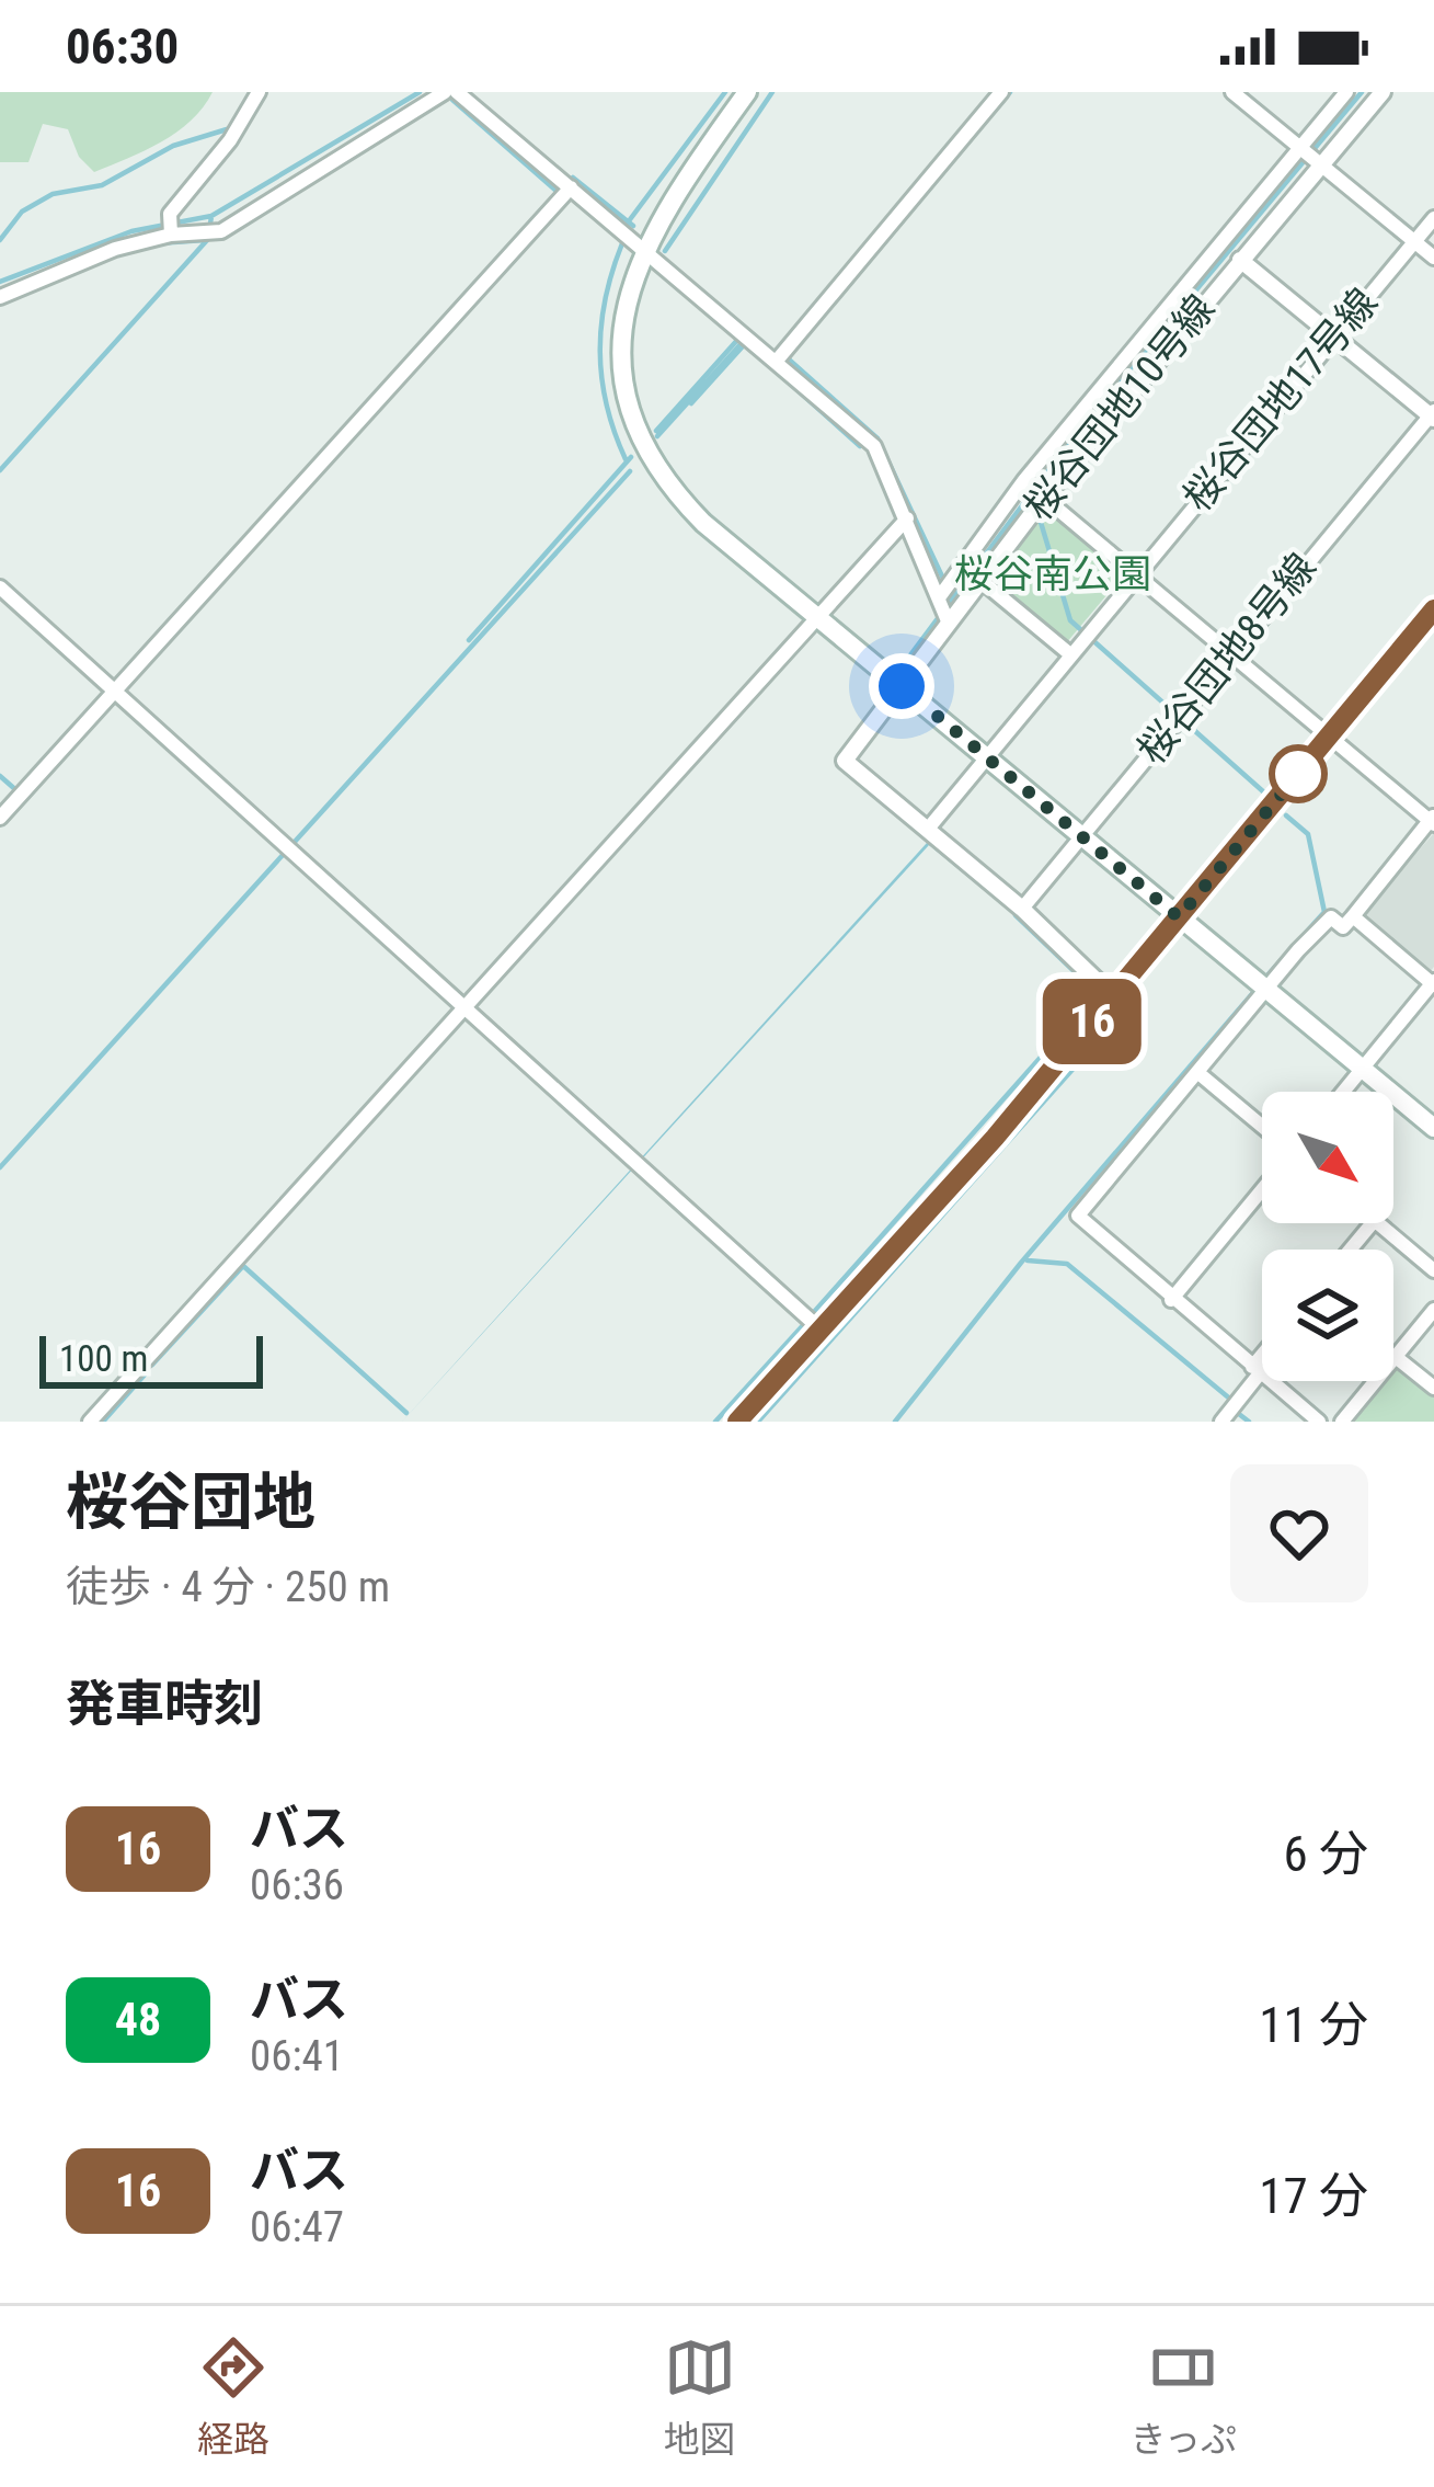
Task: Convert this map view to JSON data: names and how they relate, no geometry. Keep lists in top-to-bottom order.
{
  "streets": {
    "street": ["桜谷団地17号線", "桜谷団地10号線", "桜谷団地8号線"]
  },
  "crossings": [
    ["桜谷団地17号線", "桜谷団地10号線"],
    ["桜谷団地10号線", "桜谷団地8号線"]
  ],
  "parks": ["桜谷南公園"],
  "lines": ["bus line 16"],
  "scale_bar": "100 m",
  "north": "bottom right",
  "page": {
    "status": "06:30",
    "on_map": "16",
    "scale": "100 m",
    "heading": [
      ["桜谷団地", "徒歩 · 4 分 · 250 m"],
      "発車時刻"
    ],
    "list": [
      {
        "mark": "16",
        "name": "バス",
        "note": "06:36",
        "value": "6 分"
      },
      {
        "mark": "48",
        "name": "バス",
        "note": "06:41",
        "value": "11 分"
      },
      {
        "mark": "16",
        "name": "バス",
        "note": "06:47",
        "value": "17 分"
      }
    ],
    "tabs": ["経路", "地図", "きっぷ"]
  }
}
